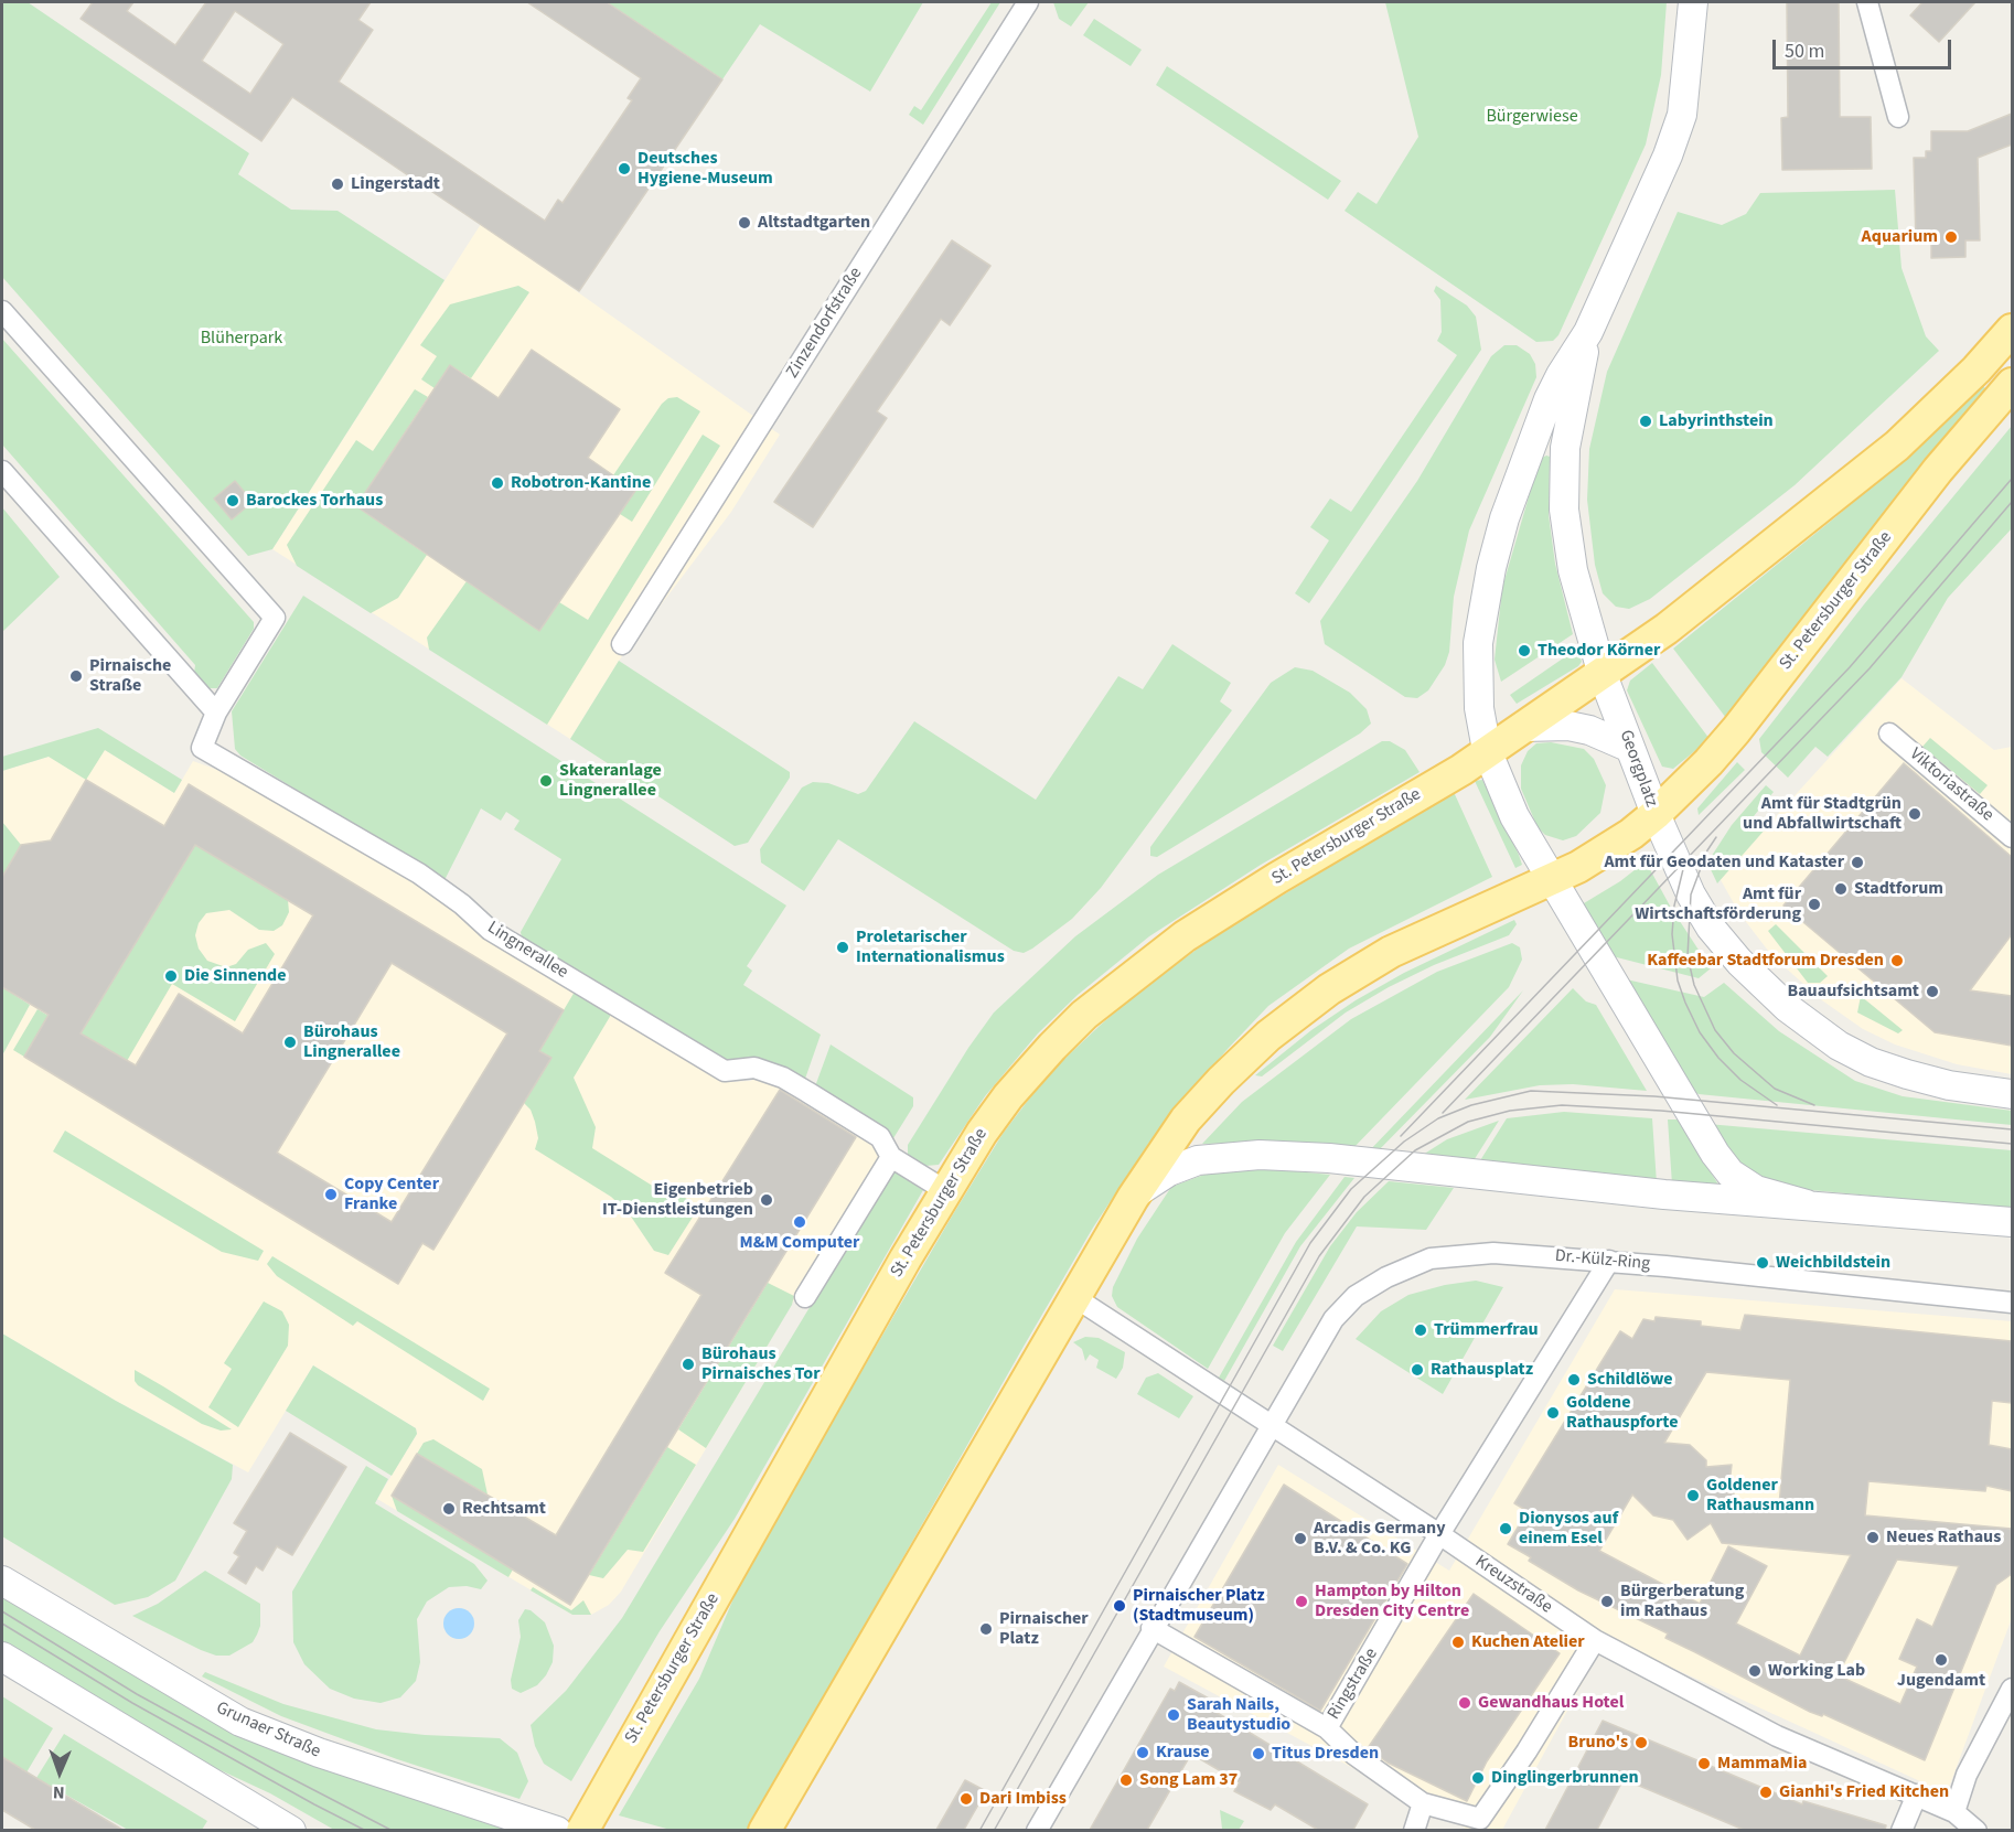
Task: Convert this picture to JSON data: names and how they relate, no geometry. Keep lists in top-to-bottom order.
{
  "streets": {
    "main road": ["St. Petersburger Straße", "Georgplatz", "Grunaer Straße"],
    "street": [
      "Zinzendorfstraße",
      "Viktoriastraße",
      "Lingnerallee",
      "Dr.-Külz-Ring",
      "Kreuzstraße",
      "Ringstraße"
    ]
  },
  "crossings": [
    ["St. Petersburger Straße", "Georgplatz"],
    ["St. Petersburger Straße", "Lingnerallee"],
    ["Dr.-Külz-Ring", "Kreuzstraße"],
    ["Kreuzstraße", "Ringstraße"]
  ],
  "parks": ["Bürgerwiese", "Blüherpark"],
  "places": [
    "Deutsches Hygiene-Museum",
    "Lingerstadt",
    "Altstadtgarten",
    "Aquarium",
    "Labyrinthstein",
    "Robotron-Kantine",
    "Barockes Torhaus",
    "Theodor Körner",
    "Pirnaische Straße",
    "Skateranlage Lingnerallee",
    "Amt für Stadtgrün und Abfallwirtschaft",
    "Amt für Geodaten und Kataster",
    "Stadtforum",
    "Amt für Wirtschaftsförderung",
    "Proletarischer Internationalismus",
    "Kaffeebar Stadtforum Dresden",
    "Die Sinnende",
    "Bauaufsichtsamt",
    "Bürohaus Lingnerallee",
    "Copy Center Franke",
    "Eigenbetrieb IT-Dienstleistungen",
    "M&M Computer",
    "Weichbildstein",
    "Trümmerfrau",
    "Bürohaus Pirnaisches Tor",
    "Rathausplatz",
    "Schildlöwe",
    "Goldene Rathauspforte",
    "Goldener Rathausmann",
    "Rechtsamt",
    "Dionysos auf einem Esel",
    "Neues Rathaus",
    "Arcadis Germany B.V. & Co. KG",
    "Hampton by Hilton Dresden City Centre",
    "Bürgerberatung im Rathaus",
    "Pirnaischer Platz (Stadtmuseum)",
    "Pirnaischer Platz",
    "Kuchen Atelier",
    "Jugendamt",
    "Working Lab",
    "Gewandhaus Hotel",
    "Sarah Nails, Beautystudio",
    "Bruno's",
    "Krause",
    "Titus Dresden",
    "MammaMia",
    "Dinglingerbrunnen",
    "Song Lam 37",
    "Gianhi's Fried Kitchen",
    "Dari Imbiss"
  ],
  "scale_bar": "50 m",
  "north": "bottom"
}
